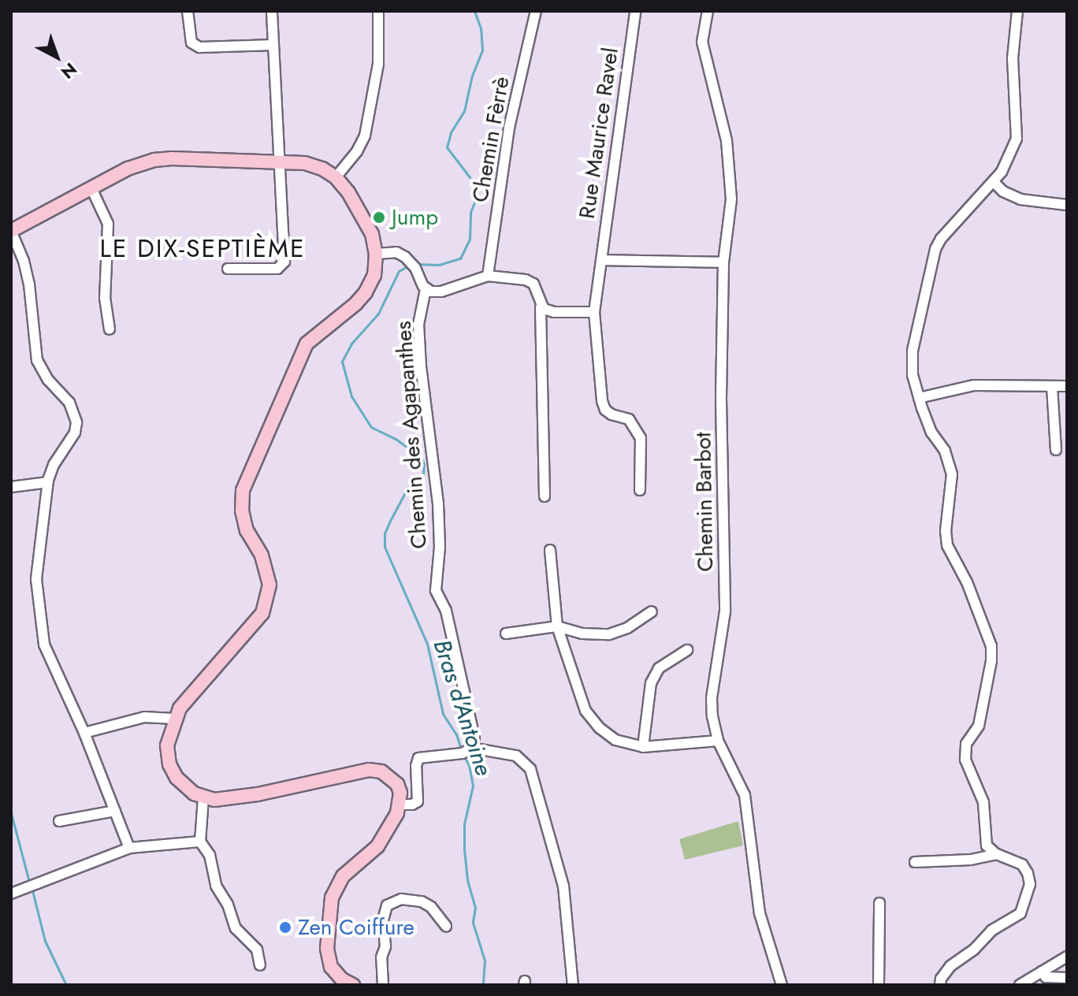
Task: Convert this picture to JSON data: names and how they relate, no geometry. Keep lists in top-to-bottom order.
{
  "streets": {
    "street": [
      "Rue Maurice Ravel",
      "Chemin Fèrrè",
      "Chemin des Agapanthes",
      "Chemin Barbot"
    ]
  },
  "districts": ["LE DIX-SEPTIÈME"],
  "water": ["Bras d'Antoine"],
  "places": ["Jump", "Zen Coiffure"],
  "north": "bottom right"
}
